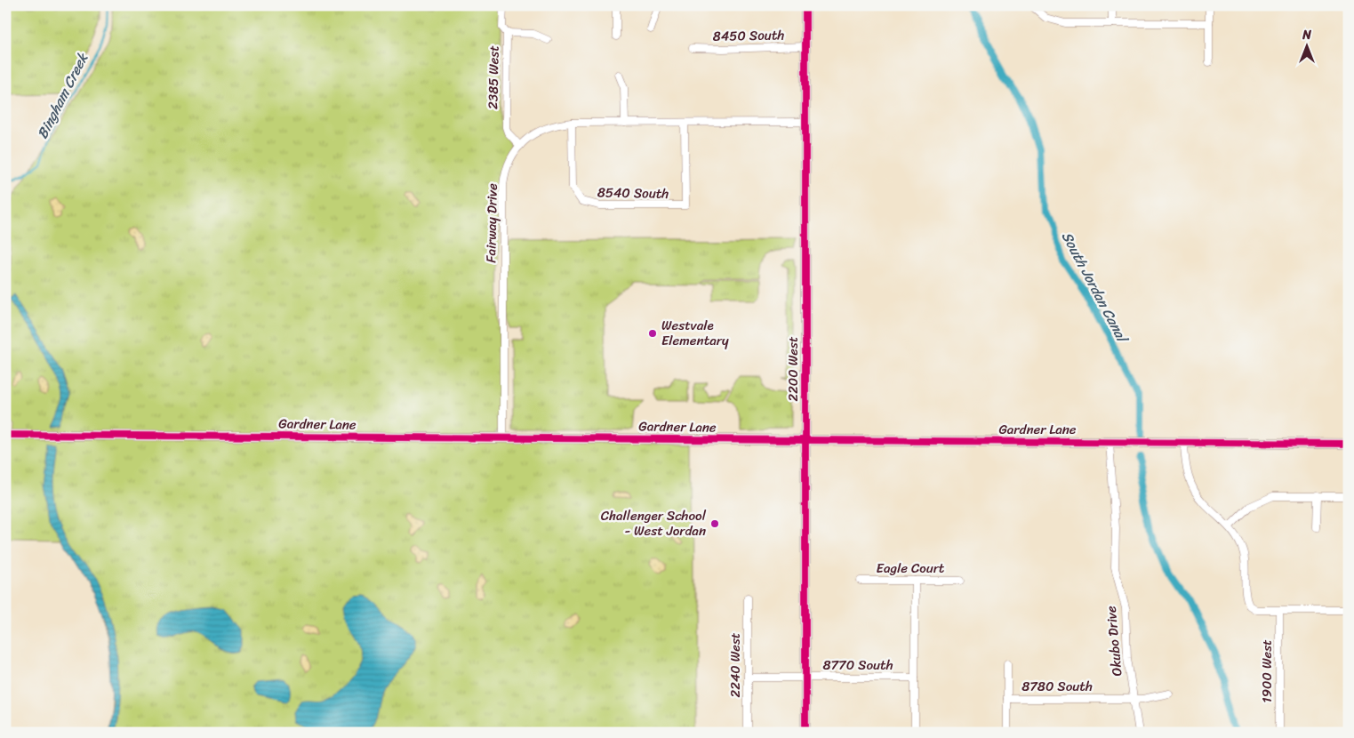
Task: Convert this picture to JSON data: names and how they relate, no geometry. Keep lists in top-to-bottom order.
{
  "streets": {
    "street": [
      "8450 South",
      "2385 West",
      "8540 South",
      "Fairway Drive",
      "2200 West",
      "Gardner Lane",
      "Eagle Court",
      "Okubo Drive",
      "2240 West",
      "8770 South",
      "1900 West",
      "8780 South"
    ]
  },
  "crossings": [
    ["8450 South", "2200 West"],
    ["2385 West", "Fairway Drive"],
    ["8540 South", "Fairway Drive"],
    ["Fairway Drive", "2200 West"],
    ["Fairway Drive", "Gardner Lane"],
    ["2200 West", "Gardner Lane"],
    ["2200 West", "8770 South"],
    ["Gardner Lane", "Okubo Drive"],
    ["Okubo Drive", "8780 South"],
    ["2240 West", "8770 South"]
  ],
  "water": ["Bingham Creek", "South Jordan Canal"],
  "places": ["Westvale Elementary", "Challenger School - West Jordan"],
  "north": "top"
}
